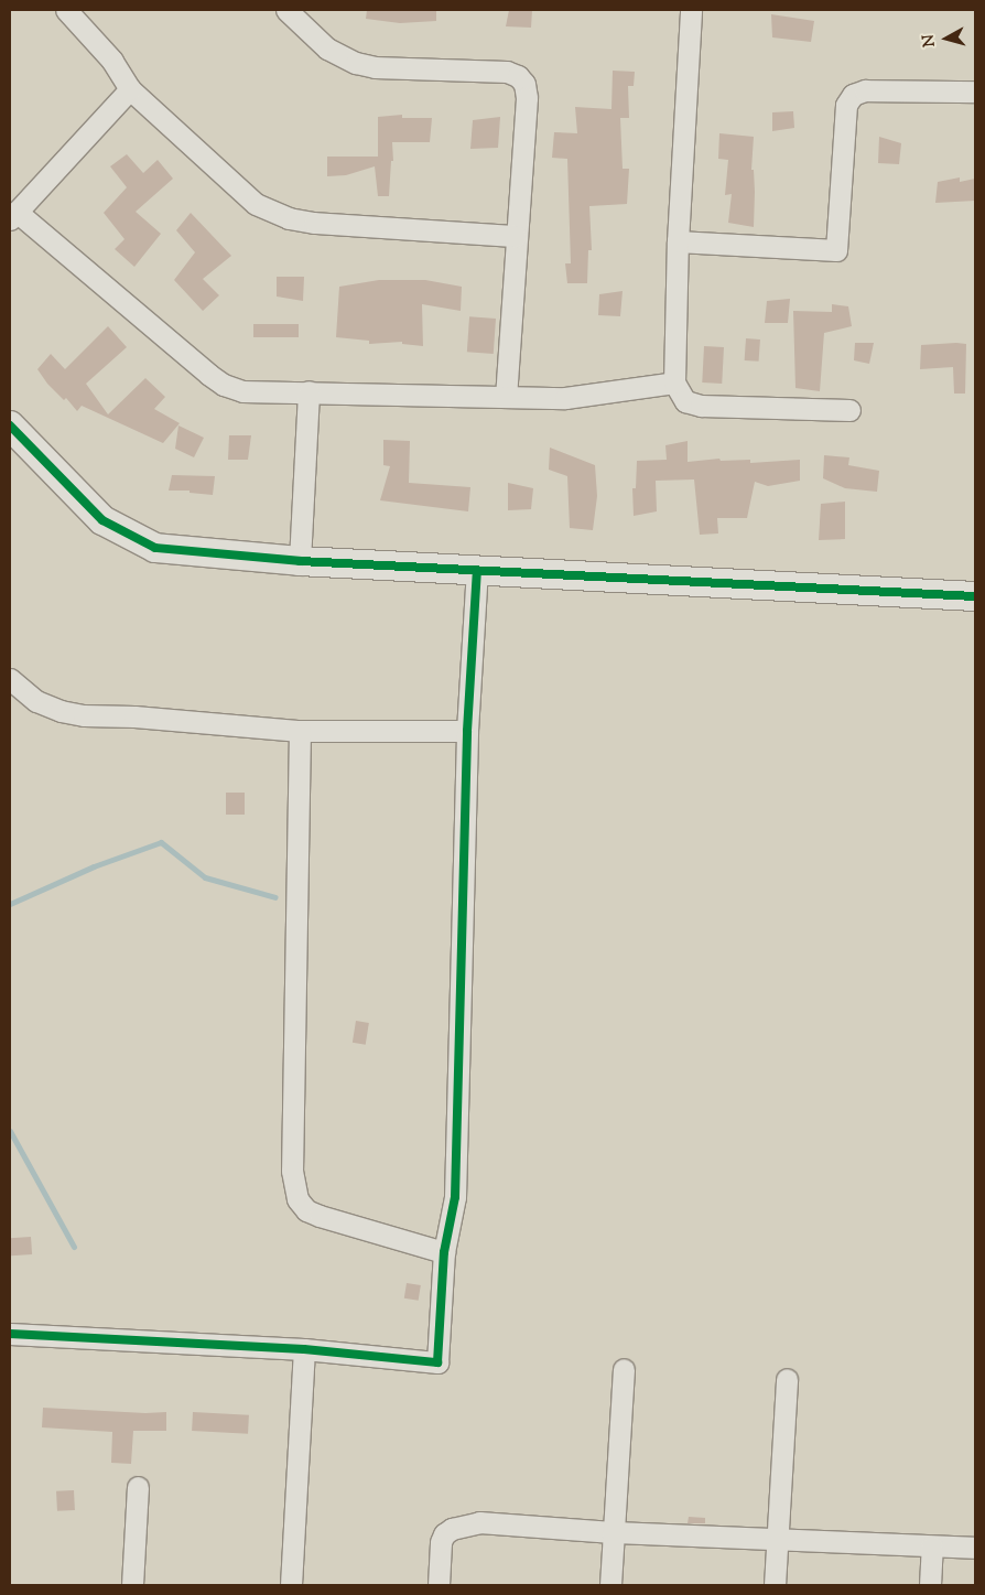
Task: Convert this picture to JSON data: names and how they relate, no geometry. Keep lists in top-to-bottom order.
{
  "north": "left"
}
